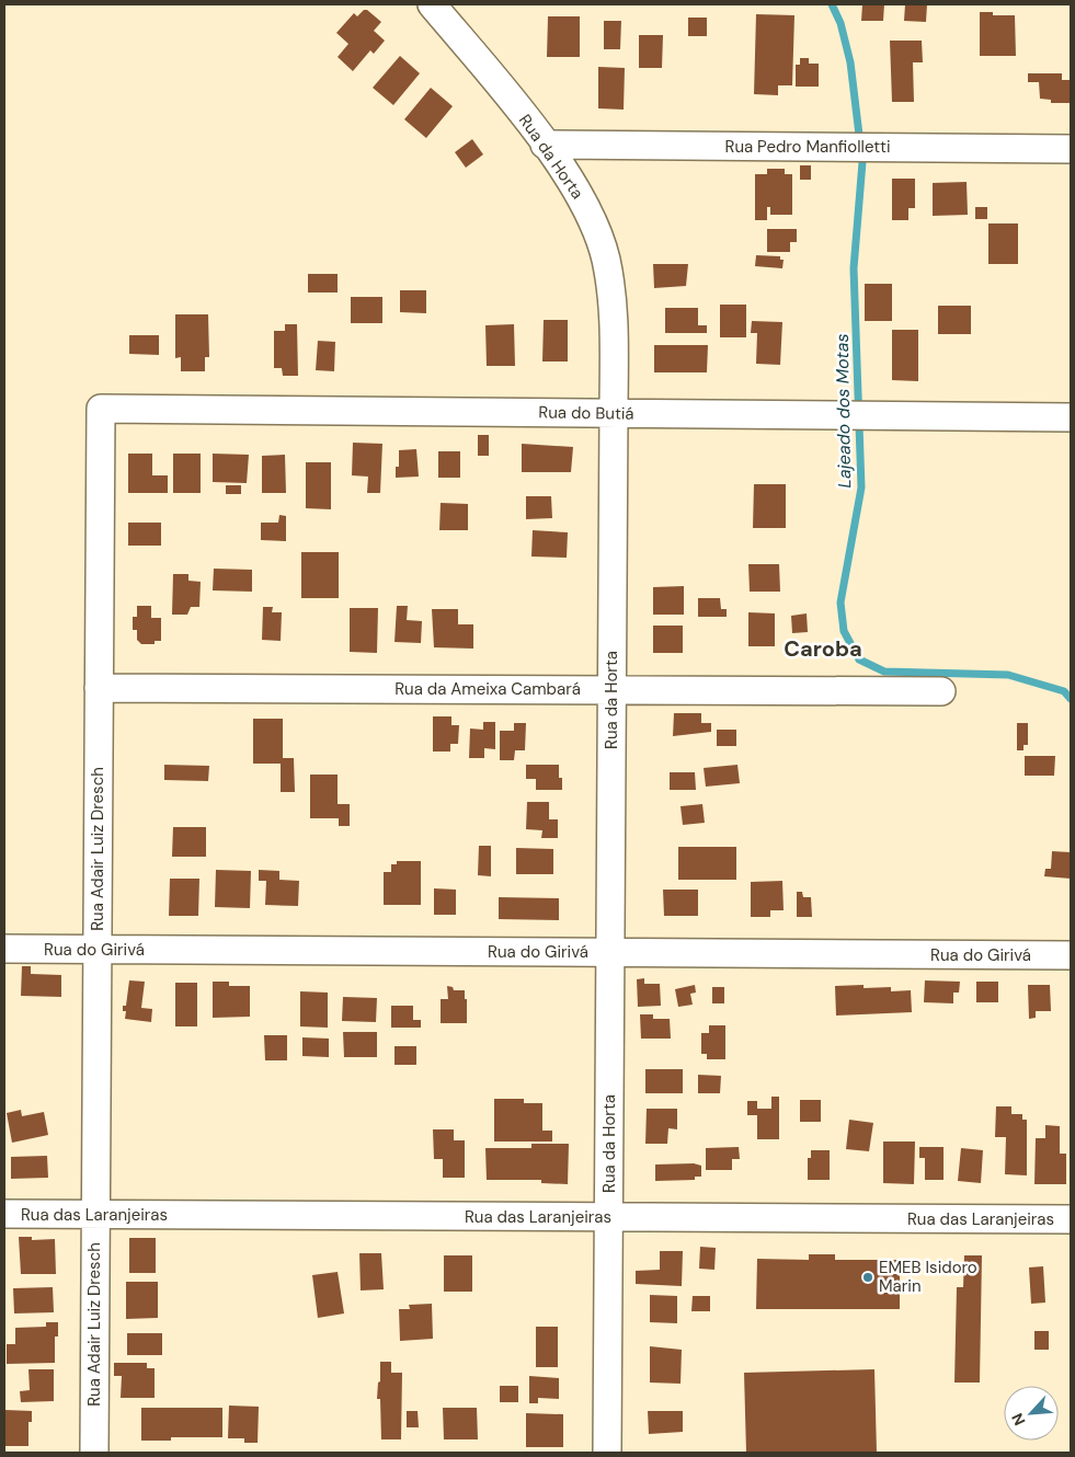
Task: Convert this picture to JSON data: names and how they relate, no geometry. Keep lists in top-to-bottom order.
{
  "streets": {
    "street": [
      "Rua Pedro Manfiolletti",
      "Rua da Horta",
      "Rua do Butiá",
      "Rua da Ameixa Cambará",
      "Rua Adair Luiz Dresch",
      "Rua do Girivá",
      "Rua das Laranjeiras"
    ]
  },
  "crossings": [
    ["Rua Pedro Manfiolletti", "Rua da Horta"],
    ["Rua da Horta", "Rua do Butiá"],
    ["Rua da Horta", "Rua da Ameixa Cambará"],
    ["Rua da Horta", "Rua do Girivá"],
    ["Rua da Horta", "Rua das Laranjeiras"],
    ["Rua do Butiá", "Rua Adair Luiz Dresch"],
    ["Rua da Ameixa Cambará", "Rua Adair Luiz Dresch"],
    ["Rua Adair Luiz Dresch", "Rua do Girivá"],
    ["Rua Adair Luiz Dresch", "Rua das Laranjeiras"]
  ],
  "districts": ["Caroba"],
  "water": ["Lajeado dos Motas"],
  "places": ["EMEB Isidoro Marin"],
  "north": "bottom left"
}
